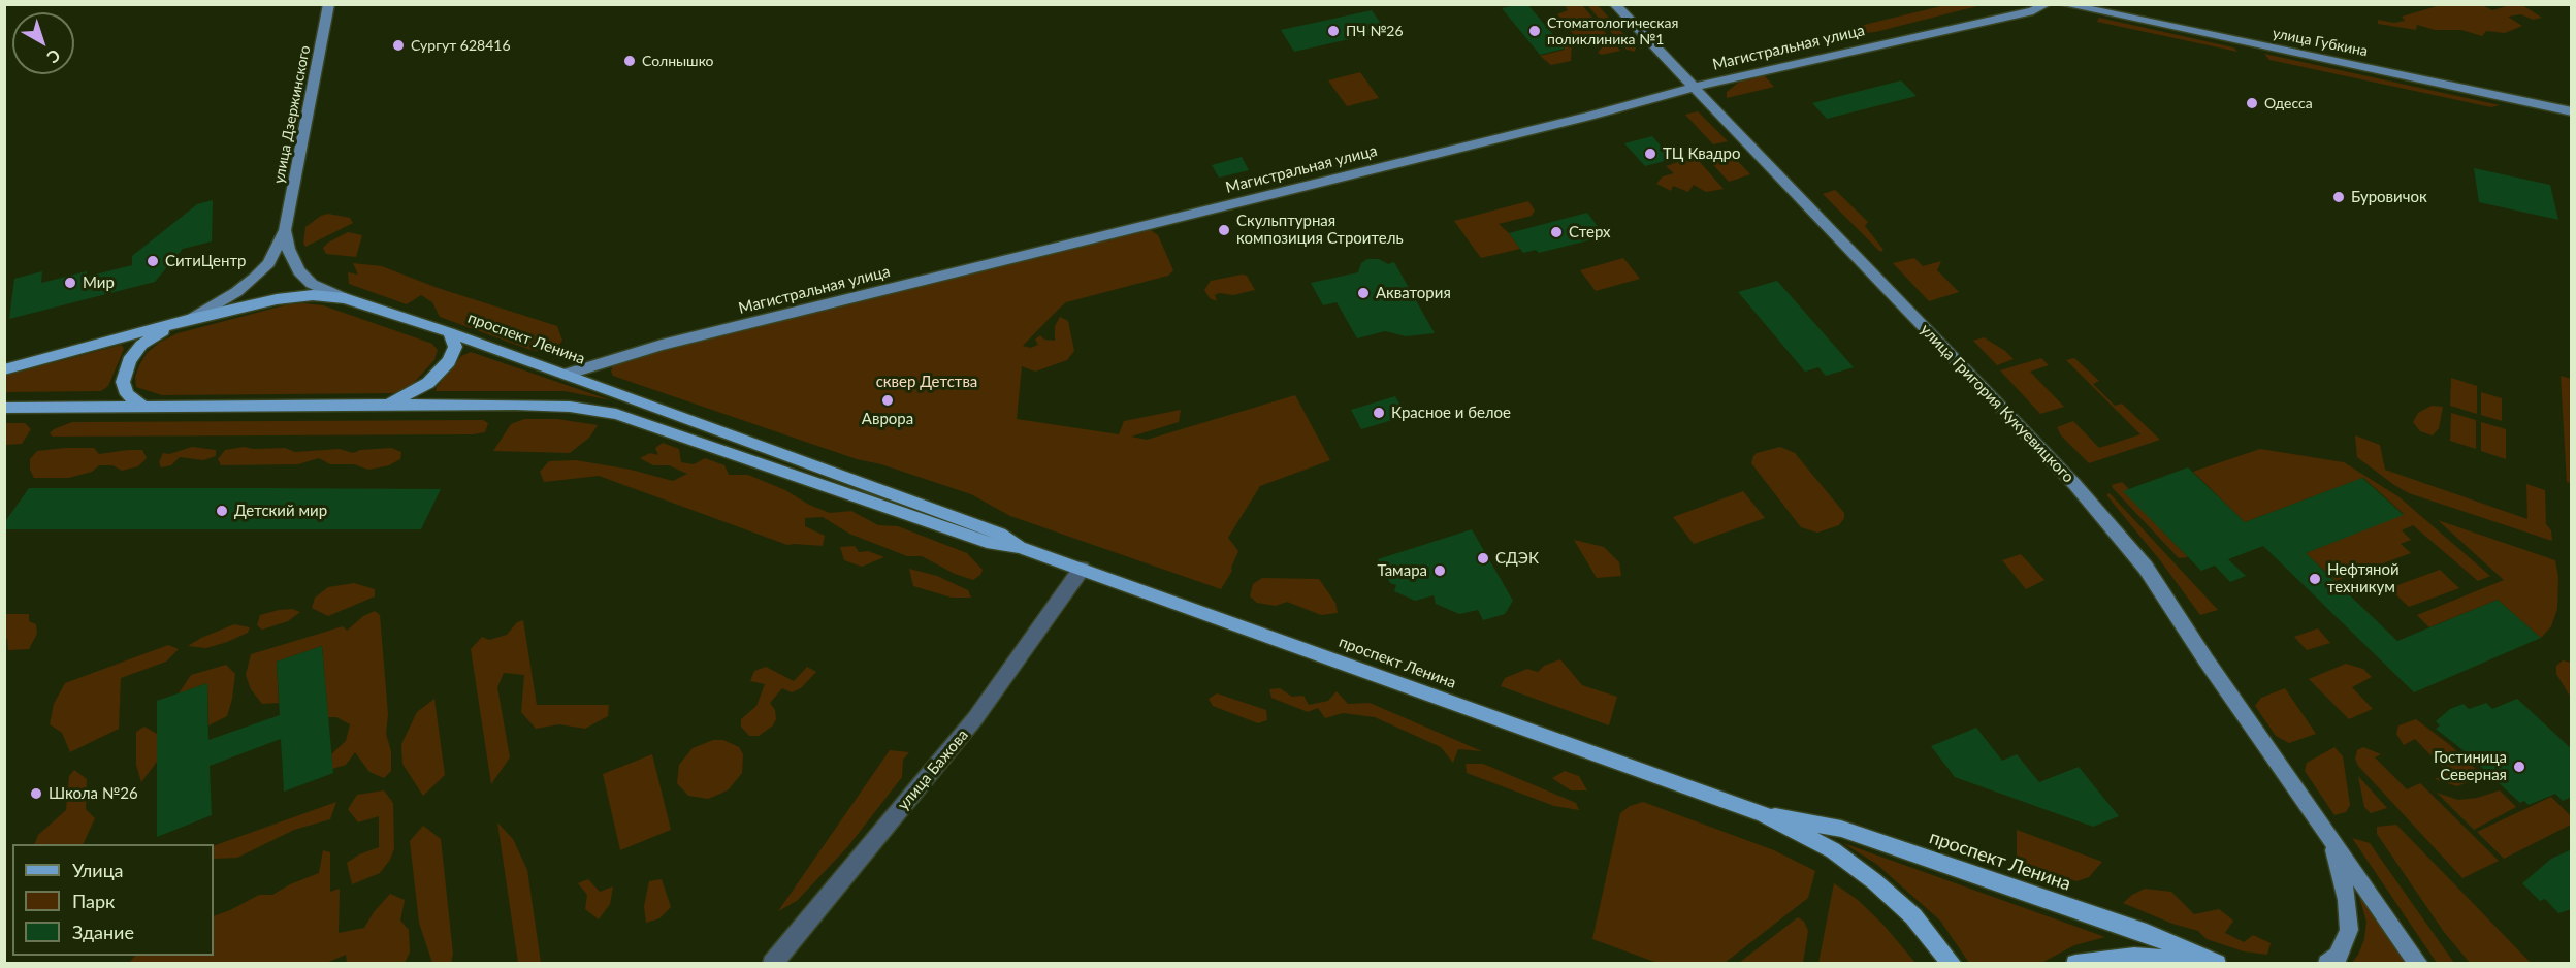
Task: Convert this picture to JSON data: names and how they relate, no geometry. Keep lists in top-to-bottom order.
{
  "streets": {
    "main road": [
      "улица Губкина",
      "Магистральная улица",
      "улица Дзержинского",
      "проспект Ленина",
      "улица Григория Кукуевицкого"
    ],
    "street": ["улица Бажова"]
  },
  "crossings": [
    ["Магистральная улица", "проспект Ленина"],
    ["Магистральная улица", "улица Григория Кукуевицкого"],
    ["улица Дзержинского", "проспект Ленина"],
    ["проспект Ленина", "улица Бажова"]
  ],
  "parks": ["сквер Детства"],
  "places": [
    "ПЧ №26",
    "Стоматологическая поликлиника №1",
    "Сургут 628416",
    "Солнышко",
    "Одесса",
    "ТЦ Квадро",
    "Буровичок",
    "Скульптурная композиция Строитель",
    "Стерх",
    "СитиЦентр",
    "Мир",
    "Акватория",
    "Аврора",
    "Красное и белое",
    "Детский мир",
    "СДЭК",
    "Тамара",
    "Нефтяной техникум",
    "Гостиница Северная",
    "Школа №26"
  ],
  "legend": ["Улица", "Парк", "Здание"],
  "north": "bottom right"
}
